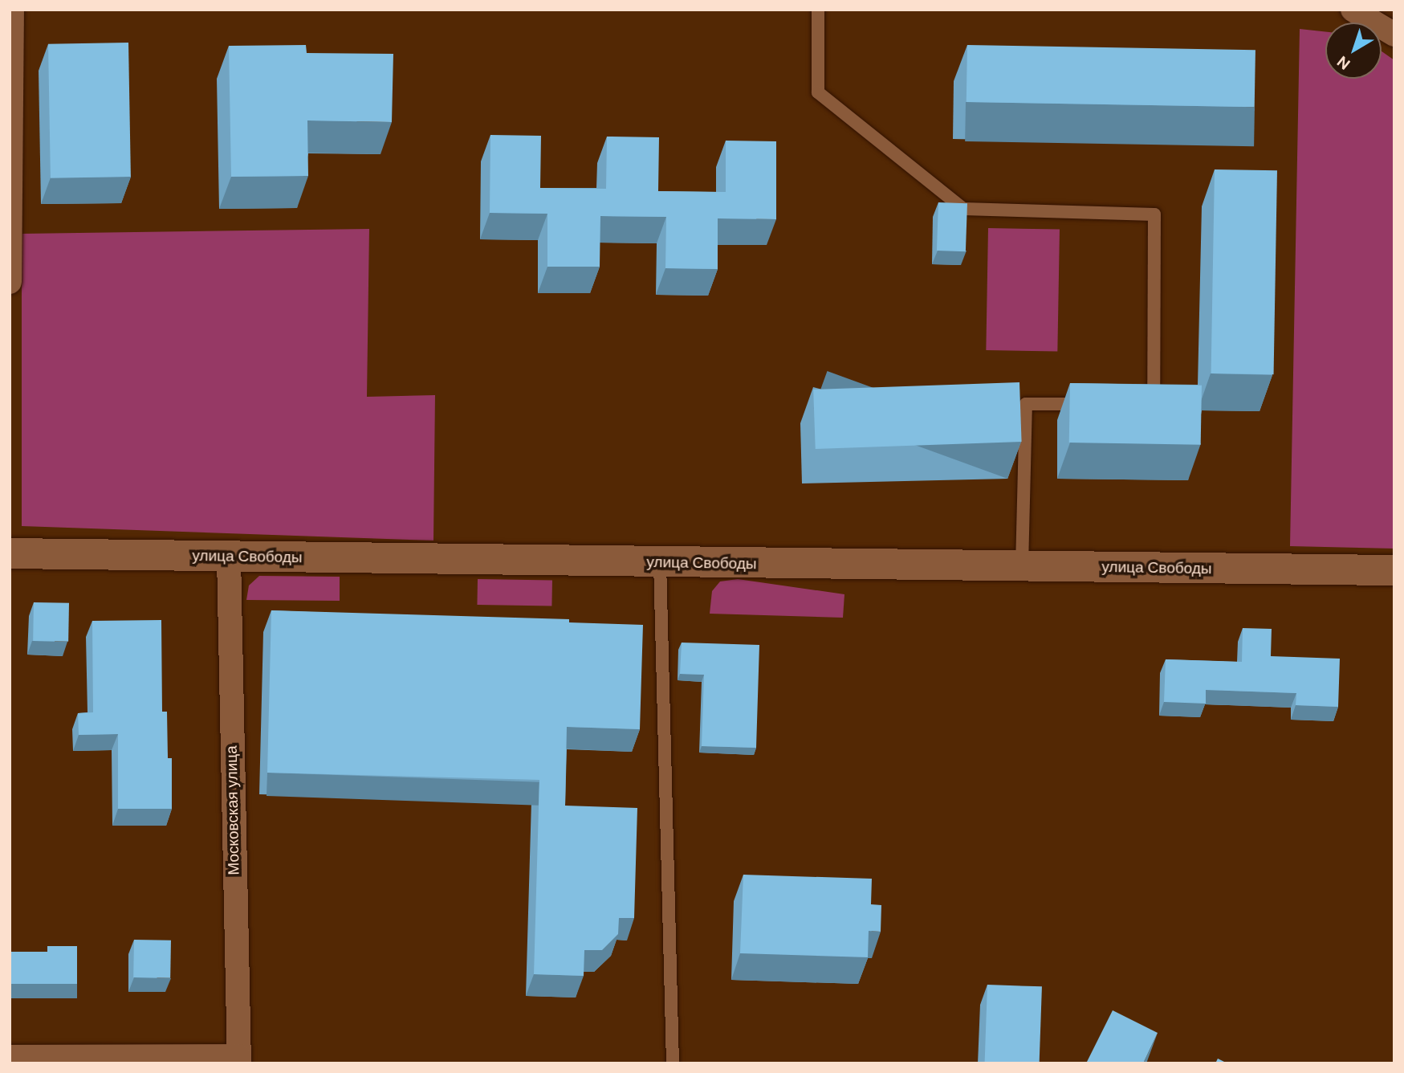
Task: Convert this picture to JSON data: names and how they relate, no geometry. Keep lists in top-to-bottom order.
{
  "streets": {
    "street": ["улица Свободы", "Московская улица"]
  },
  "crossings": [
    ["улица Свободы", "Московская улица"]
  ],
  "north": "bottom left"
}
